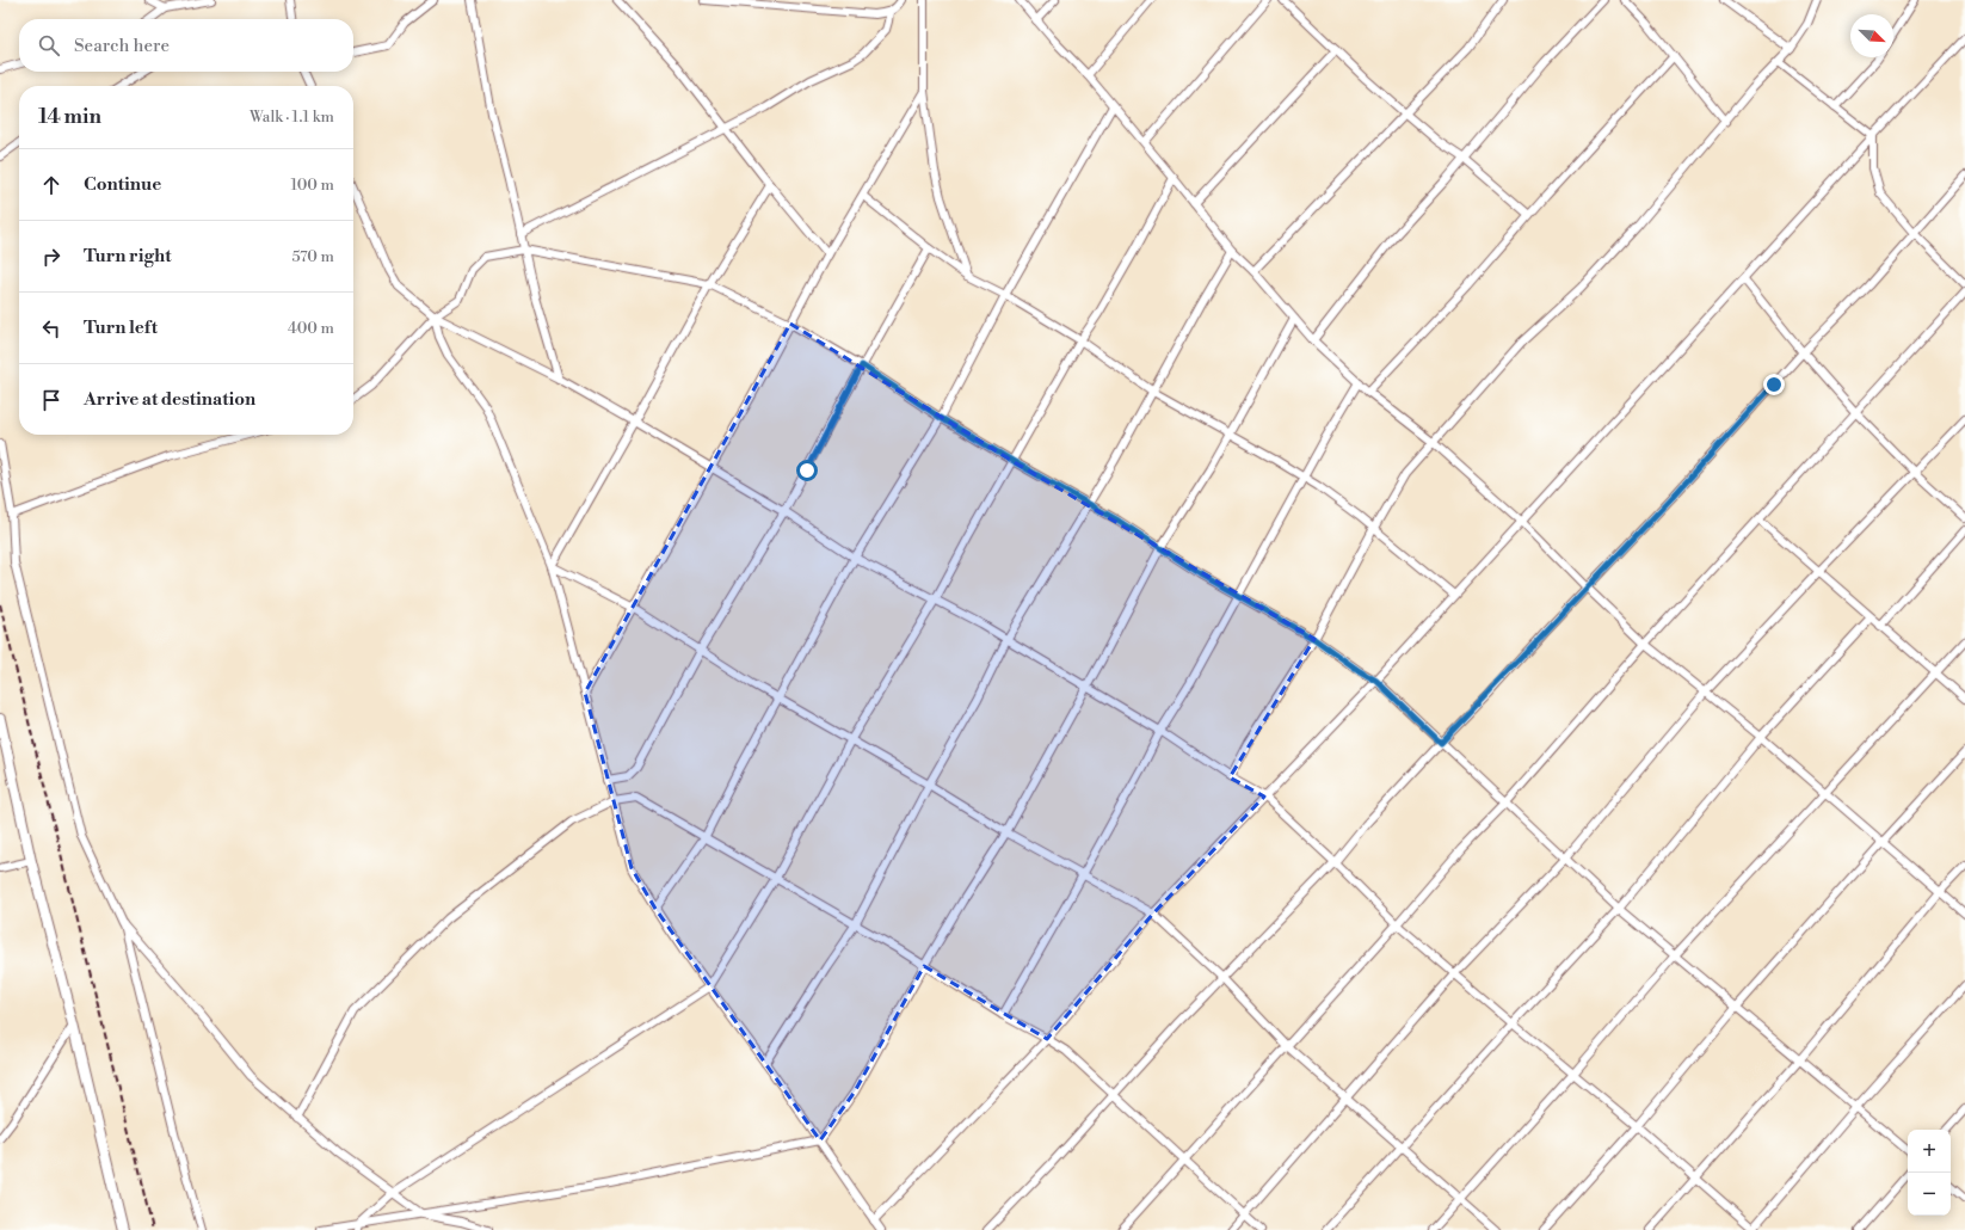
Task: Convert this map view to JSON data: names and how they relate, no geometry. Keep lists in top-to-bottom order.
{
  "north": "bottom right",
  "page": {
    "search": "Search here",
    "heading": ["14 min", "Walk · 1.1 km"],
    "list": [
      ["Continue", "100 m"],
      ["Turn right", "570 m"],
      ["Turn left", "400 m"],
      "Arrive at destination"
    ],
    "map_buttons": ["+", "−"]
  }
}
